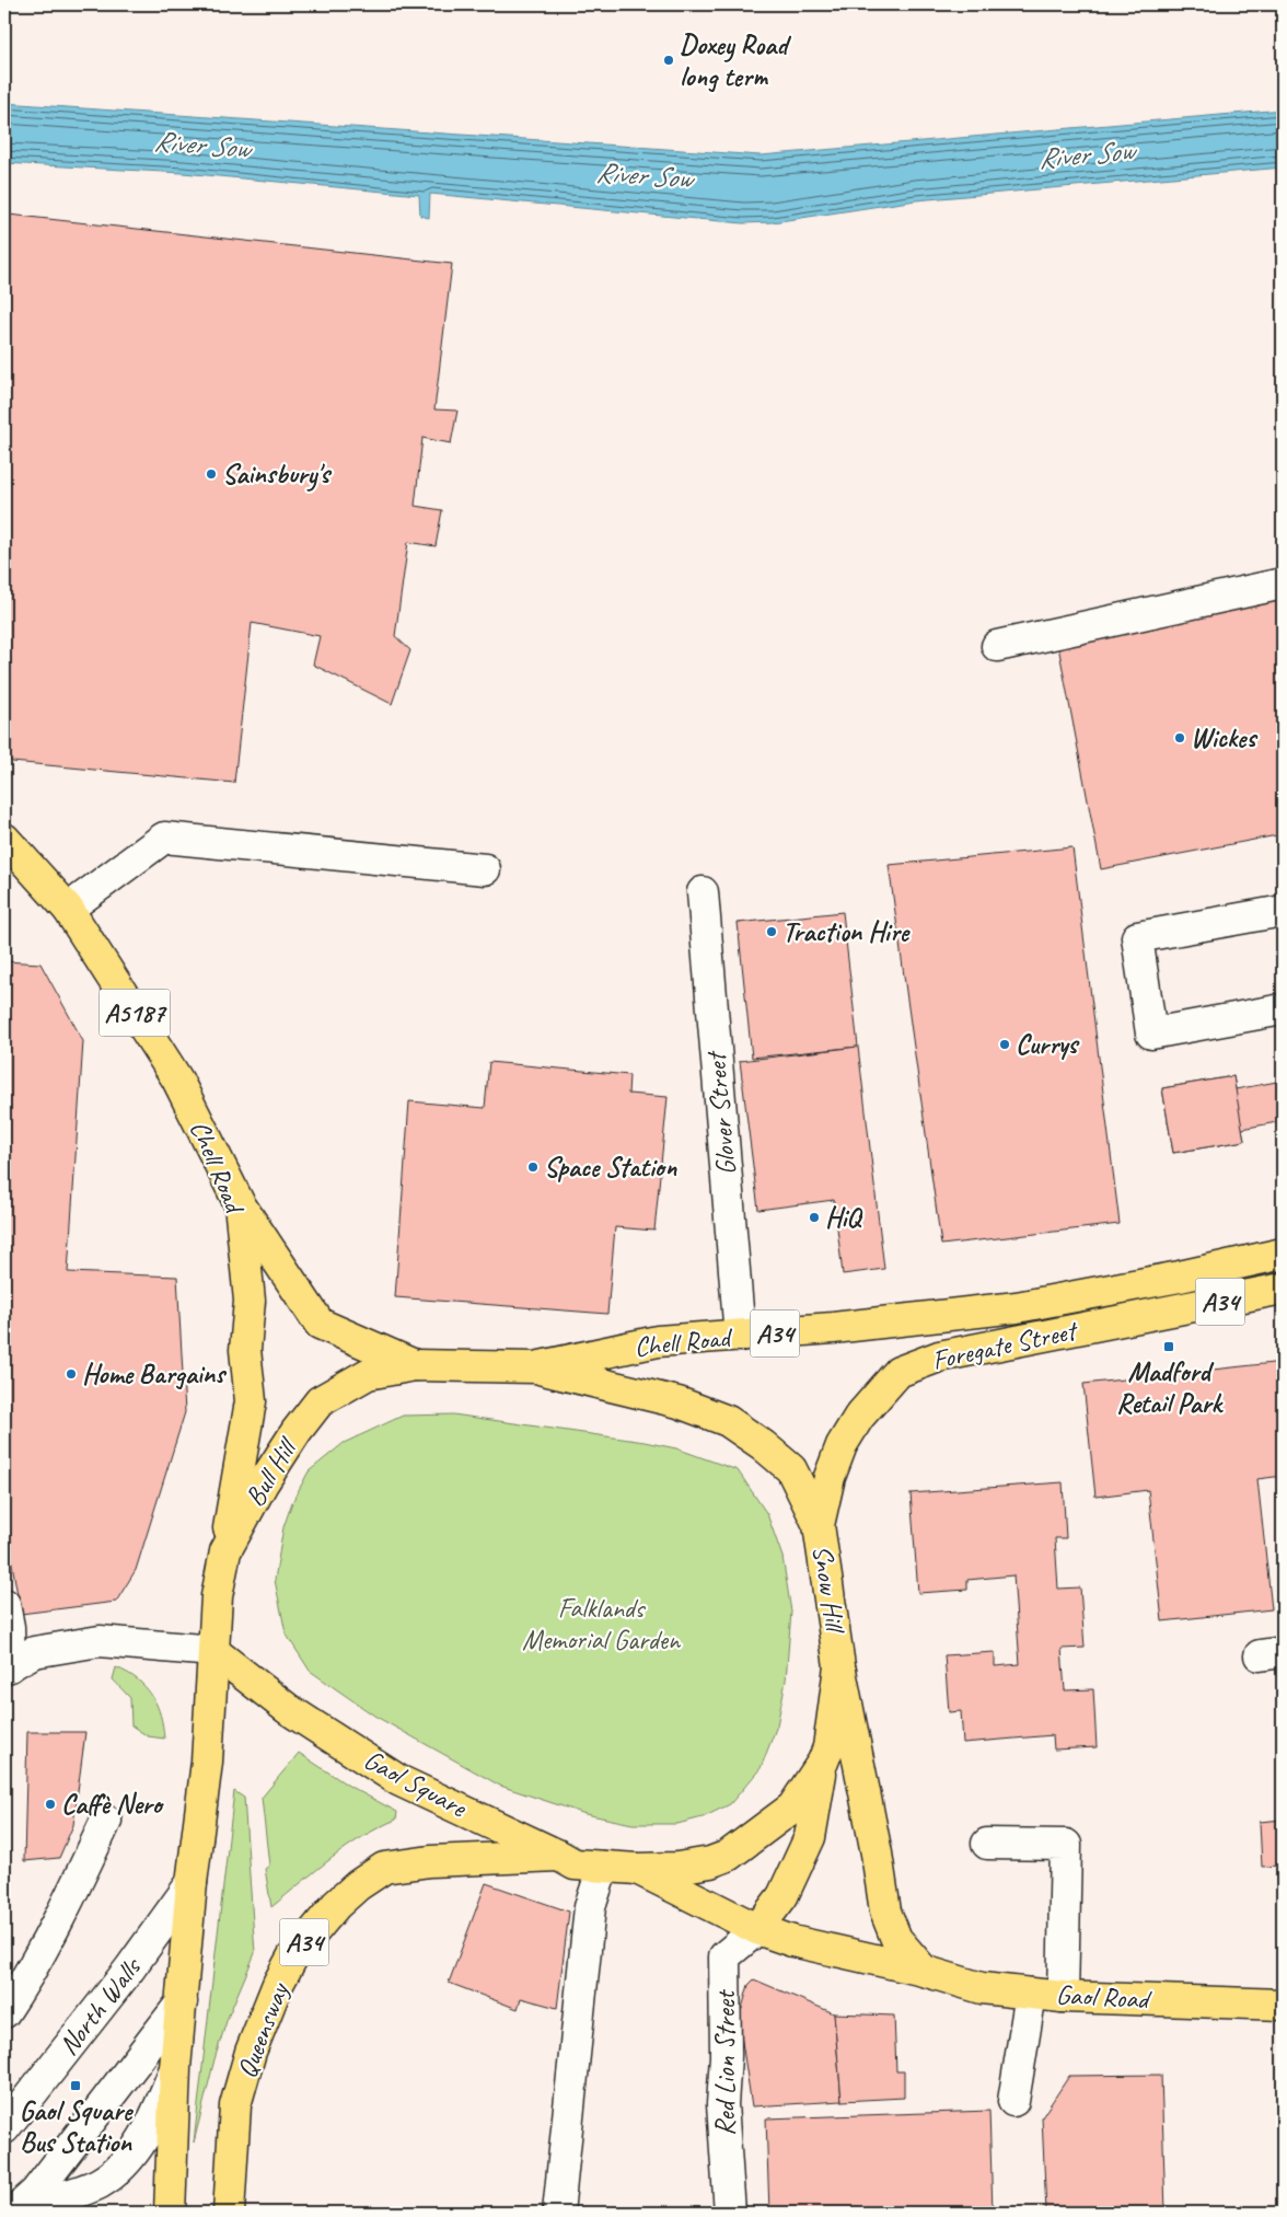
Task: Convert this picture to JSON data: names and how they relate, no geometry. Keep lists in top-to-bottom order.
{
  "streets": {
    "main road": [
      "A5187",
      "Chell Road",
      "A34",
      "Foregate Street",
      "Bull Hill",
      "Snow Hill",
      "Gaol Square",
      "Gaol Road",
      "Queensway"
    ],
    "street": ["Glover Street", "North Walls", "Red Lion Street"]
  },
  "crossings": [
    ["A5187", "Chell Road"],
    ["A5187", "Bull Hill"],
    ["Glover Street", "Chell Road"],
    ["Chell Road", "Foregate Street"],
    ["Chell Road", "Bull Hill"],
    ["Chell Road", "Snow Hill"],
    ["Foregate Street", "Snow Hill"],
    ["Bull Hill", "Gaol Square"],
    ["Snow Hill", "Gaol Square"],
    ["Snow Hill", "Gaol Road"],
    ["Gaol Square", "Gaol Road"],
    ["Gaol Square", "Queensway"],
    ["Gaol Road", "Red Lion Street"]
  ],
  "water": ["River Sow"],
  "parks": ["Falklands Memorial Garden"],
  "places": {
    "other": [
      "Doxey Road long term",
      "Sainsbury's",
      "Wickes",
      "Traction Hire",
      "Currys",
      "Space Station",
      "HiQ",
      "Home Bargains",
      "Caffè Nero"
    ],
    "transit": ["Madford Retail Park", "Gaol Square Bus Station"]
  }
}
